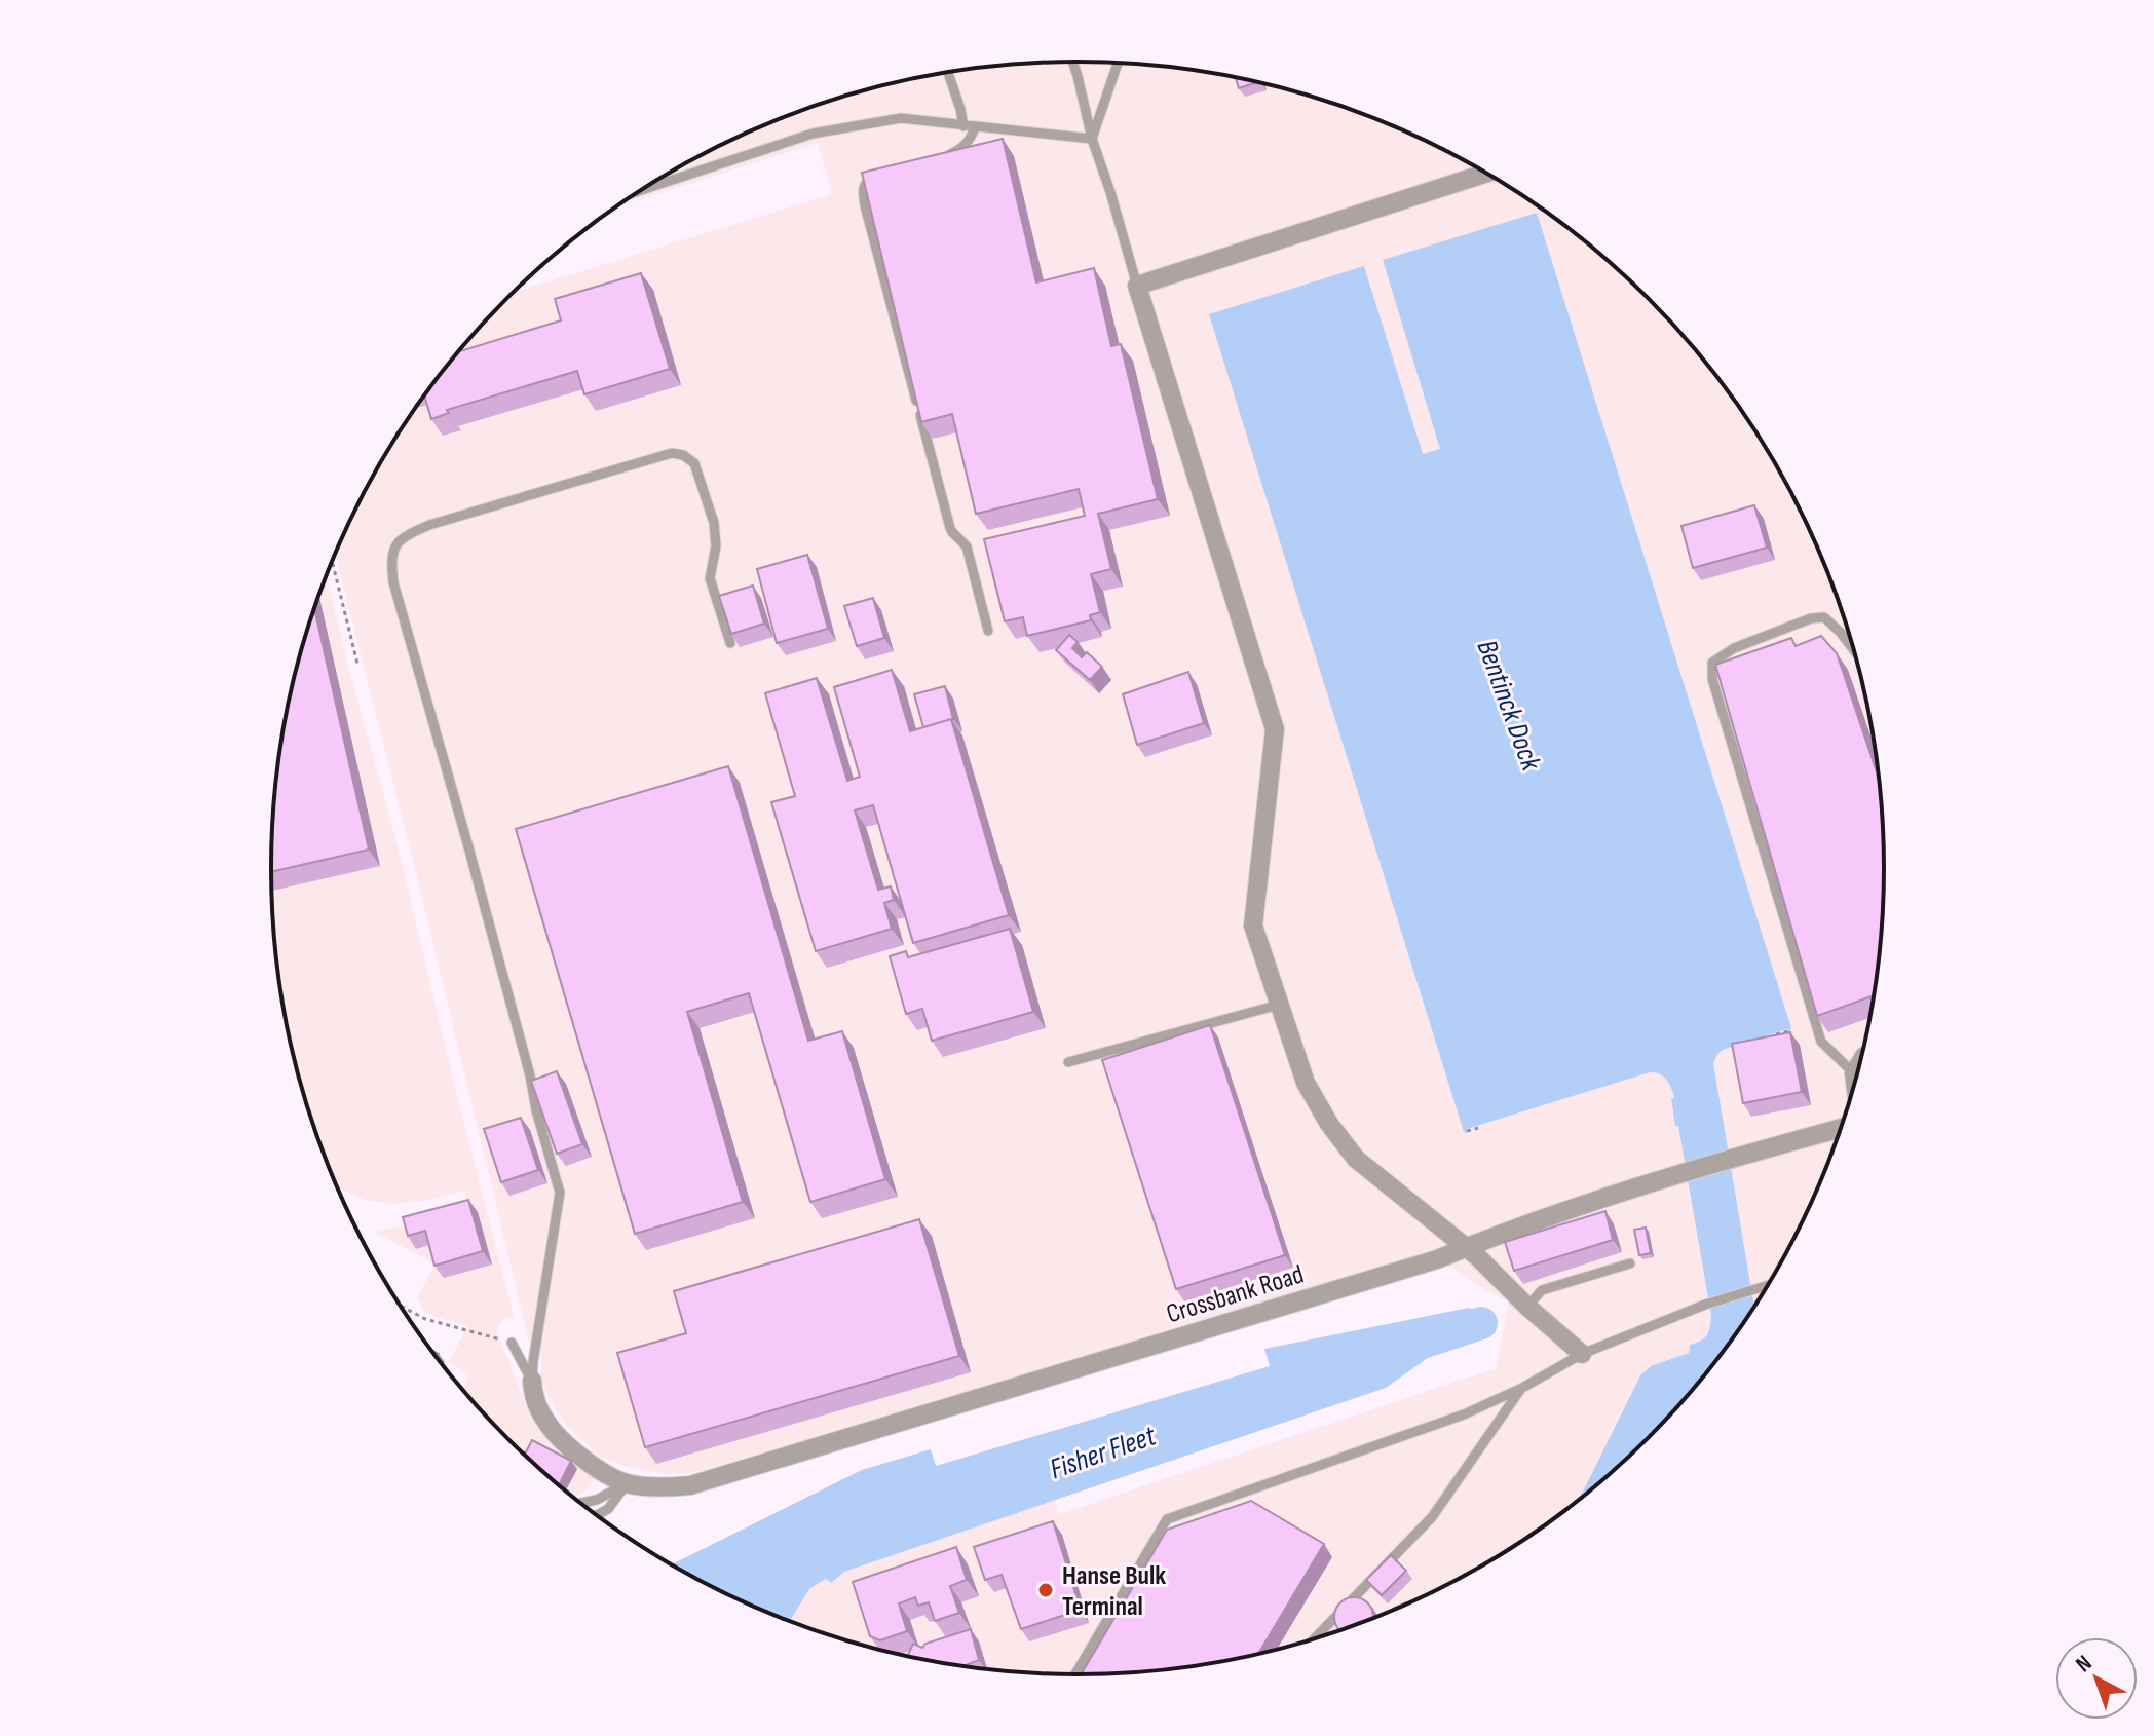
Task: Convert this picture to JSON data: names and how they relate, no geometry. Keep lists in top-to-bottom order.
{
  "streets": {
    "street": ["Crossbank Road"]
  },
  "water": ["Bentinck Dock", "Fisher Fleet"],
  "places": ["Hanse Bulk Terminal"],
  "north": "top left"
}
